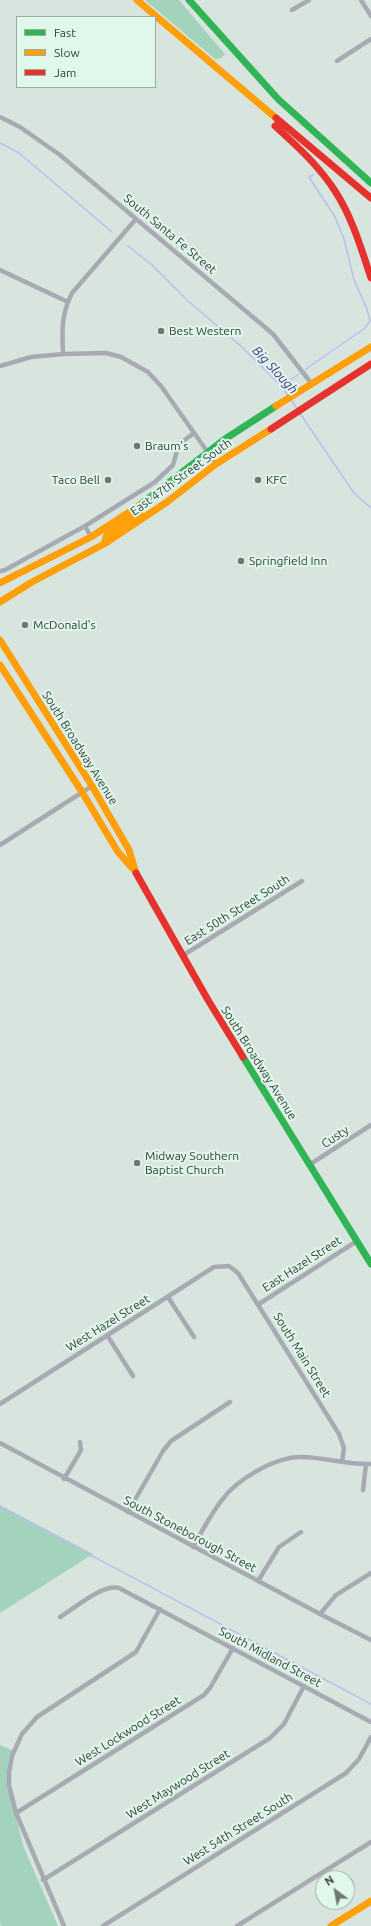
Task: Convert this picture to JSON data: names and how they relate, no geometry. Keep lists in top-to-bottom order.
{
  "streets": {
    "main road": ["East 47th Street South", "South Broadway Avenue"],
    "street": [
      "South Santa Fe Street",
      "East 50th Street South",
      "Custy",
      "East Hazel Street",
      "West Hazel Street",
      "South Main Street",
      "South Stoneborough Street",
      "South Midland Street",
      "West Lockwood Street",
      "West Maywood Street",
      "West 54th Street South"
    ]
  },
  "crossings": [
    ["South Santa Fe Street", "East 47th Street South"],
    ["South Broadway Avenue", "East 50th Street South"],
    ["South Broadway Avenue", "Custy"],
    ["South Broadway Avenue", "East Hazel Street"],
    ["East Hazel Street", "South Main Street"],
    ["West Hazel Street", "South Main Street"],
    ["South Midland Street", "West Lockwood Street"],
    ["South Midland Street", "West Maywood Street"]
  ],
  "water": ["Big Slough"],
  "places": [
    "Best Western",
    "Braum's",
    "Taco Bell",
    "KFC",
    "Springfield Inn",
    "McDonald's",
    "Midway Southern Baptist Church"
  ],
  "legend": ["Fast", "Slow", "Jam"],
  "north": "top left"
}
